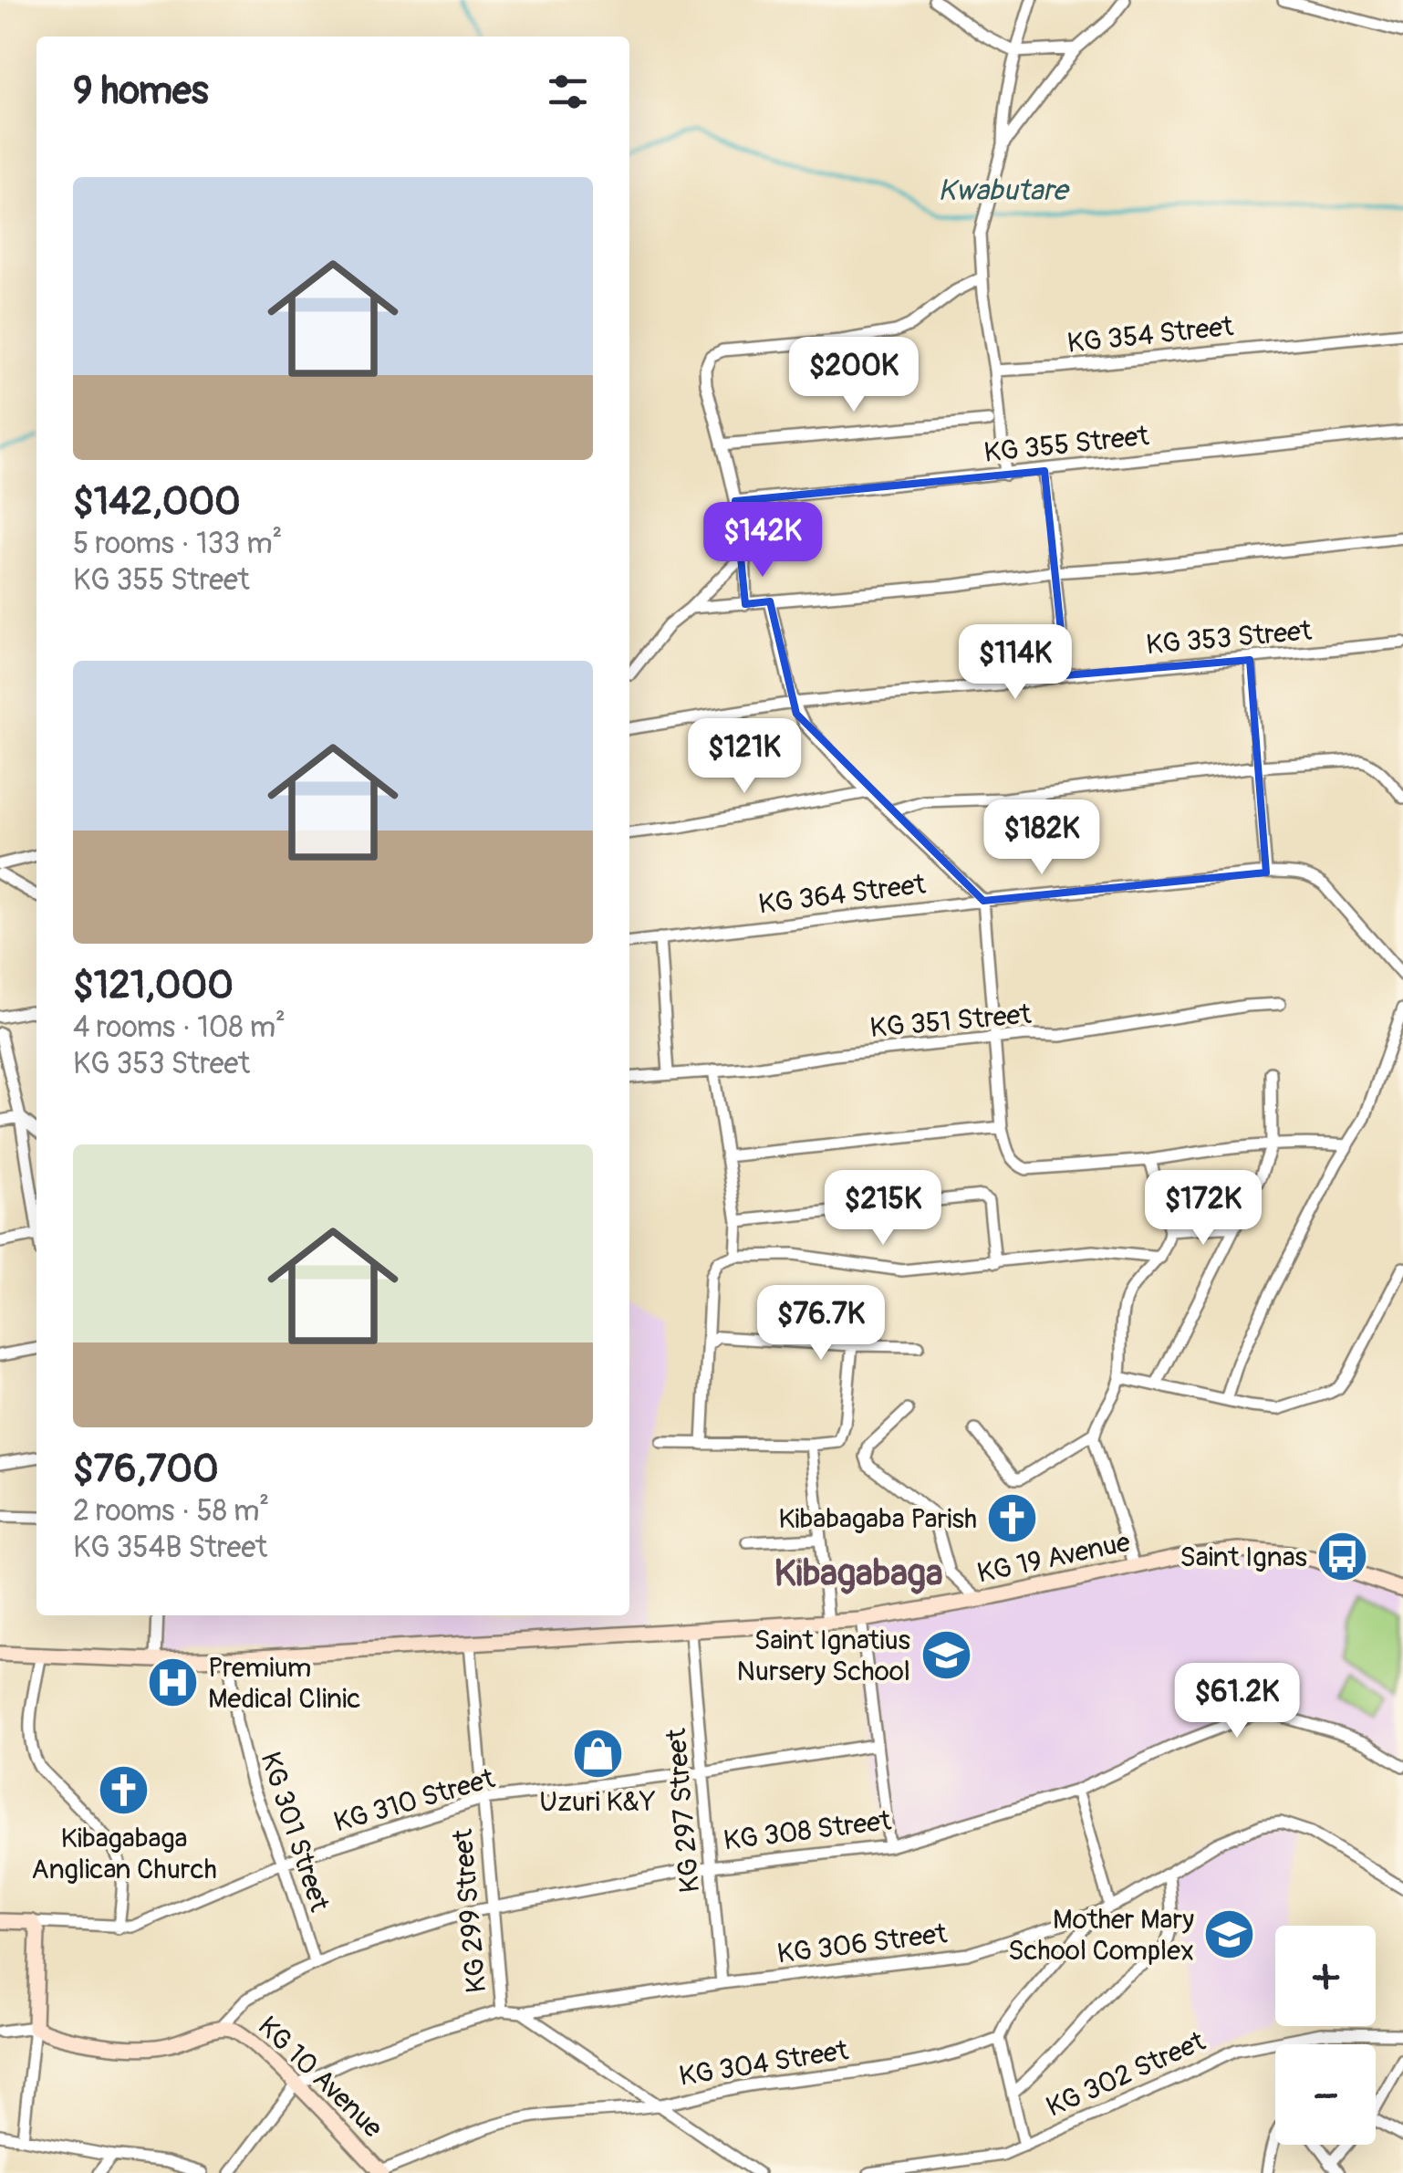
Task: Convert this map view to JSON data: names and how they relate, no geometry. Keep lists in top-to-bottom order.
{
  "streets": {
    "main road": ["KG 19 Avenue", "KG 10 Avenue"],
    "street": [
      "KG 354 Street",
      "KG 355 Street",
      "KG 353 Street",
      "KG 364 Street",
      "KG 351 Street",
      "KG 310 Street",
      "KG 297 Street",
      "KG 308 Street",
      "KG 301 Street",
      "KG 299 Street",
      "KG 306 Street",
      "KG 304 Street",
      "KG 302 Street"
    ]
  },
  "crossings": [
    ["KG 19 Avenue", "KG 297 Street"],
    ["KG 19 Avenue", "KG 301 Street"],
    ["KG 19 Avenue", "KG 299 Street"],
    ["KG 310 Street", "KG 297 Street"],
    ["KG 310 Street", "KG 301 Street"],
    ["KG 310 Street", "KG 299 Street"],
    ["KG 297 Street", "KG 308 Street"],
    ["KG 297 Street", "KG 306 Street"],
    ["KG 308 Street", "KG 301 Street"],
    ["KG 308 Street", "KG 299 Street"],
    ["KG 308 Street", "KG 10 Avenue"],
    ["KG 299 Street", "KG 306 Street"],
    ["KG 306 Street", "KG 10 Avenue"],
    ["KG 304 Street", "KG 10 Avenue"]
  ],
  "districts": ["Kibagabaga"],
  "water": ["Kwabutare"],
  "places": {
    "church": ["Kibabagaba Parish", "Kibagabaga Anglican Church"],
    "bus stop": ["Saint Ignas"],
    "school or university": ["Saint Ignatius Nursery School", "Mother Mary School Complex"],
    "hospital": ["Premium Medical Clinic"],
    "shop": ["Uzuri K&Y"]
  },
  "page": {
    "heading": "9 homes",
    "list": [
      {
        "name": "$142,000",
        "note": "5 rooms · 133 m² · KG 355 Street"
      },
      {
        "name": "$121,000",
        "note": "4 rooms · 108 m² · KG 353 Street"
      },
      {
        "name": "$76,700",
        "note": "2 rooms · 58 m² · KG 354B Street"
      }
    ],
    "price": [
      "$200K",
      "$142K",
      "$114K",
      "$121K",
      "$182K",
      "$215K",
      "$172K",
      "$76.7K",
      "$61.2K"
    ],
    "map_buttons": ["+", "−"]
  }
}
